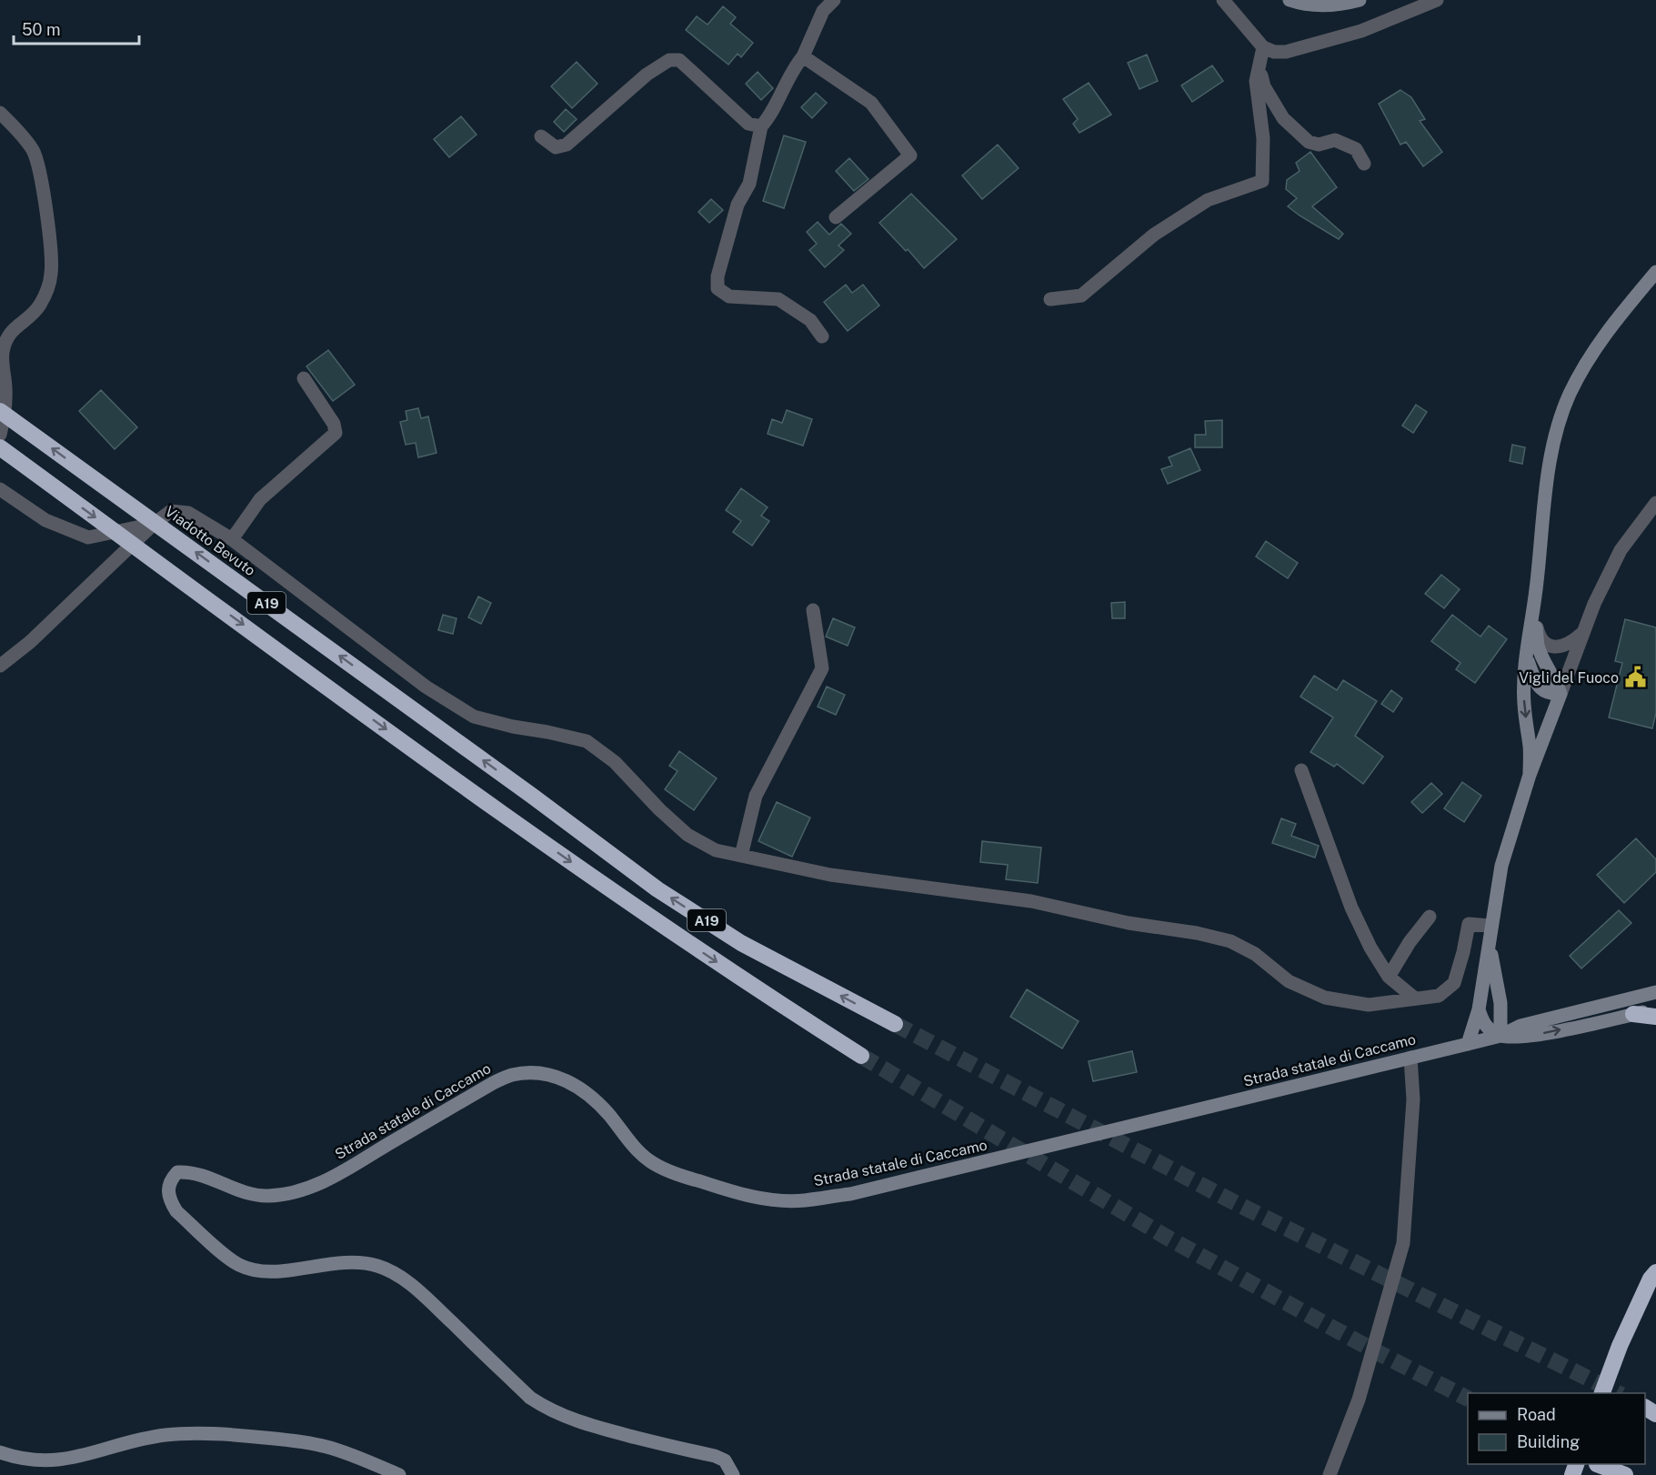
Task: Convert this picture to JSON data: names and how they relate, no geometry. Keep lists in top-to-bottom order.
{
  "streets": {
    "highway": ["Viadotto Bevuto", "A19"],
    "main road": ["Strada statale di Caccamo"]
  },
  "places": {
    "public building": ["Vigli del Fuoco"]
  },
  "legend": ["Road", "Building"],
  "scale_bar": "50 m"
}
